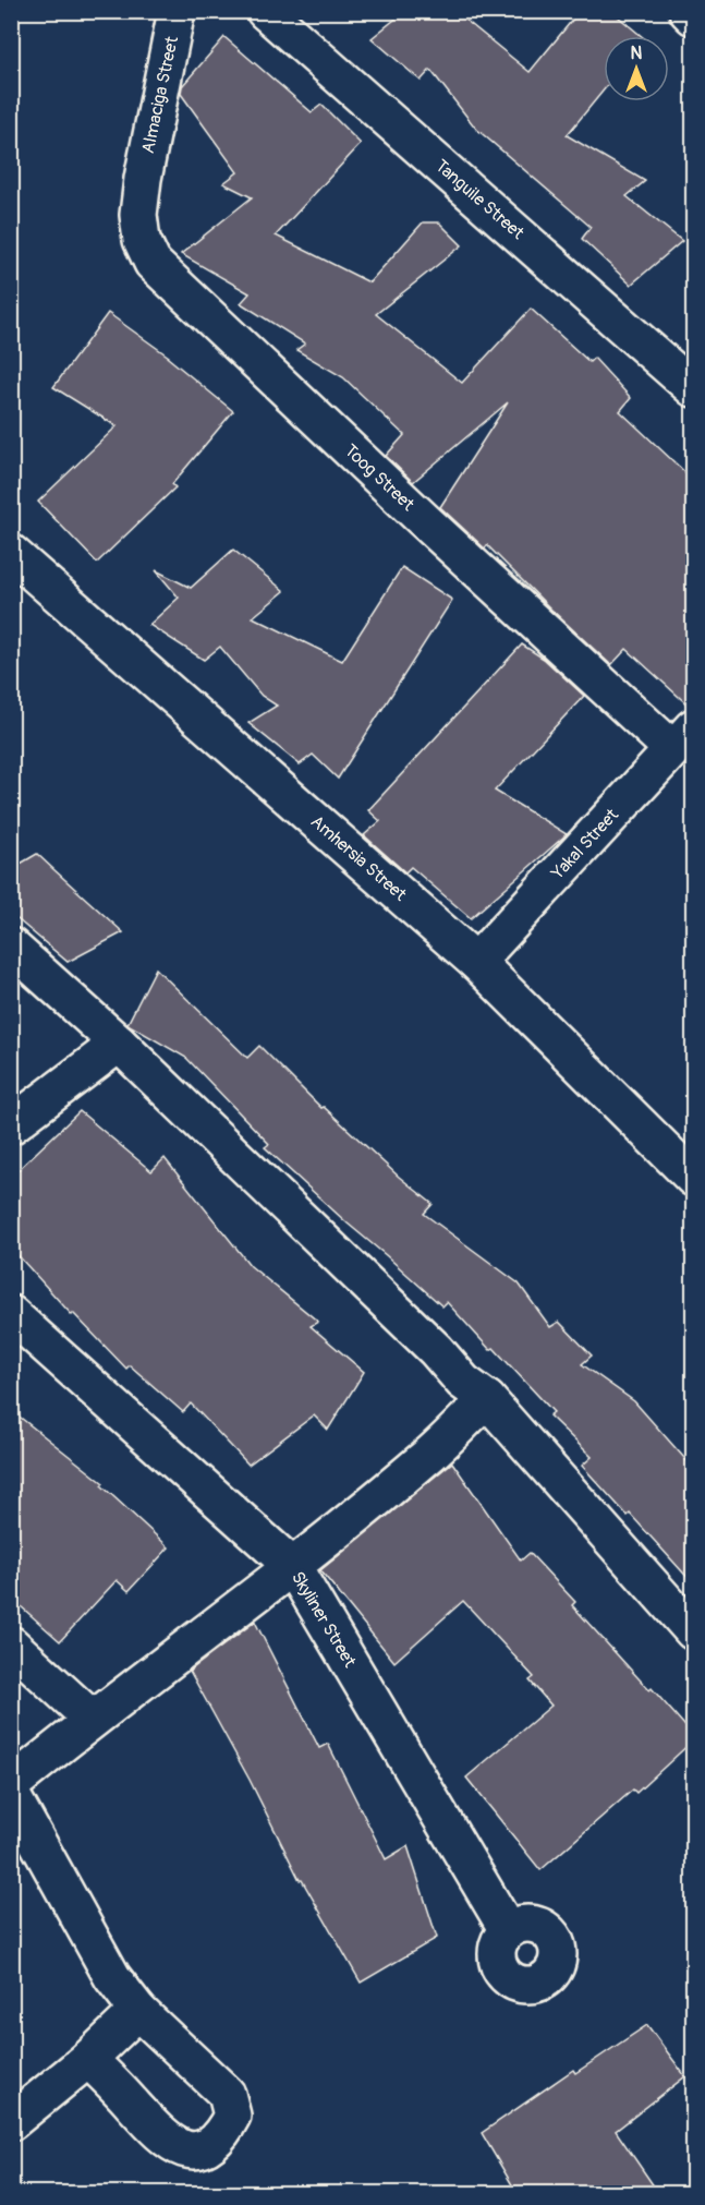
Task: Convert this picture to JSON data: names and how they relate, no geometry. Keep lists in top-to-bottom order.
{
  "streets": {
    "street": [
      "Almaciga Street",
      "Tanguile Street",
      "Toog Street",
      "Yakal Street",
      "Amhersia Street",
      "Skyliner Street"
    ]
  },
  "crossings": [
    ["Almaciga Street", "Toog Street"],
    ["Toog Street", "Yakal Street"],
    ["Yakal Street", "Amhersia Street"]
  ],
  "north": "top"
}
